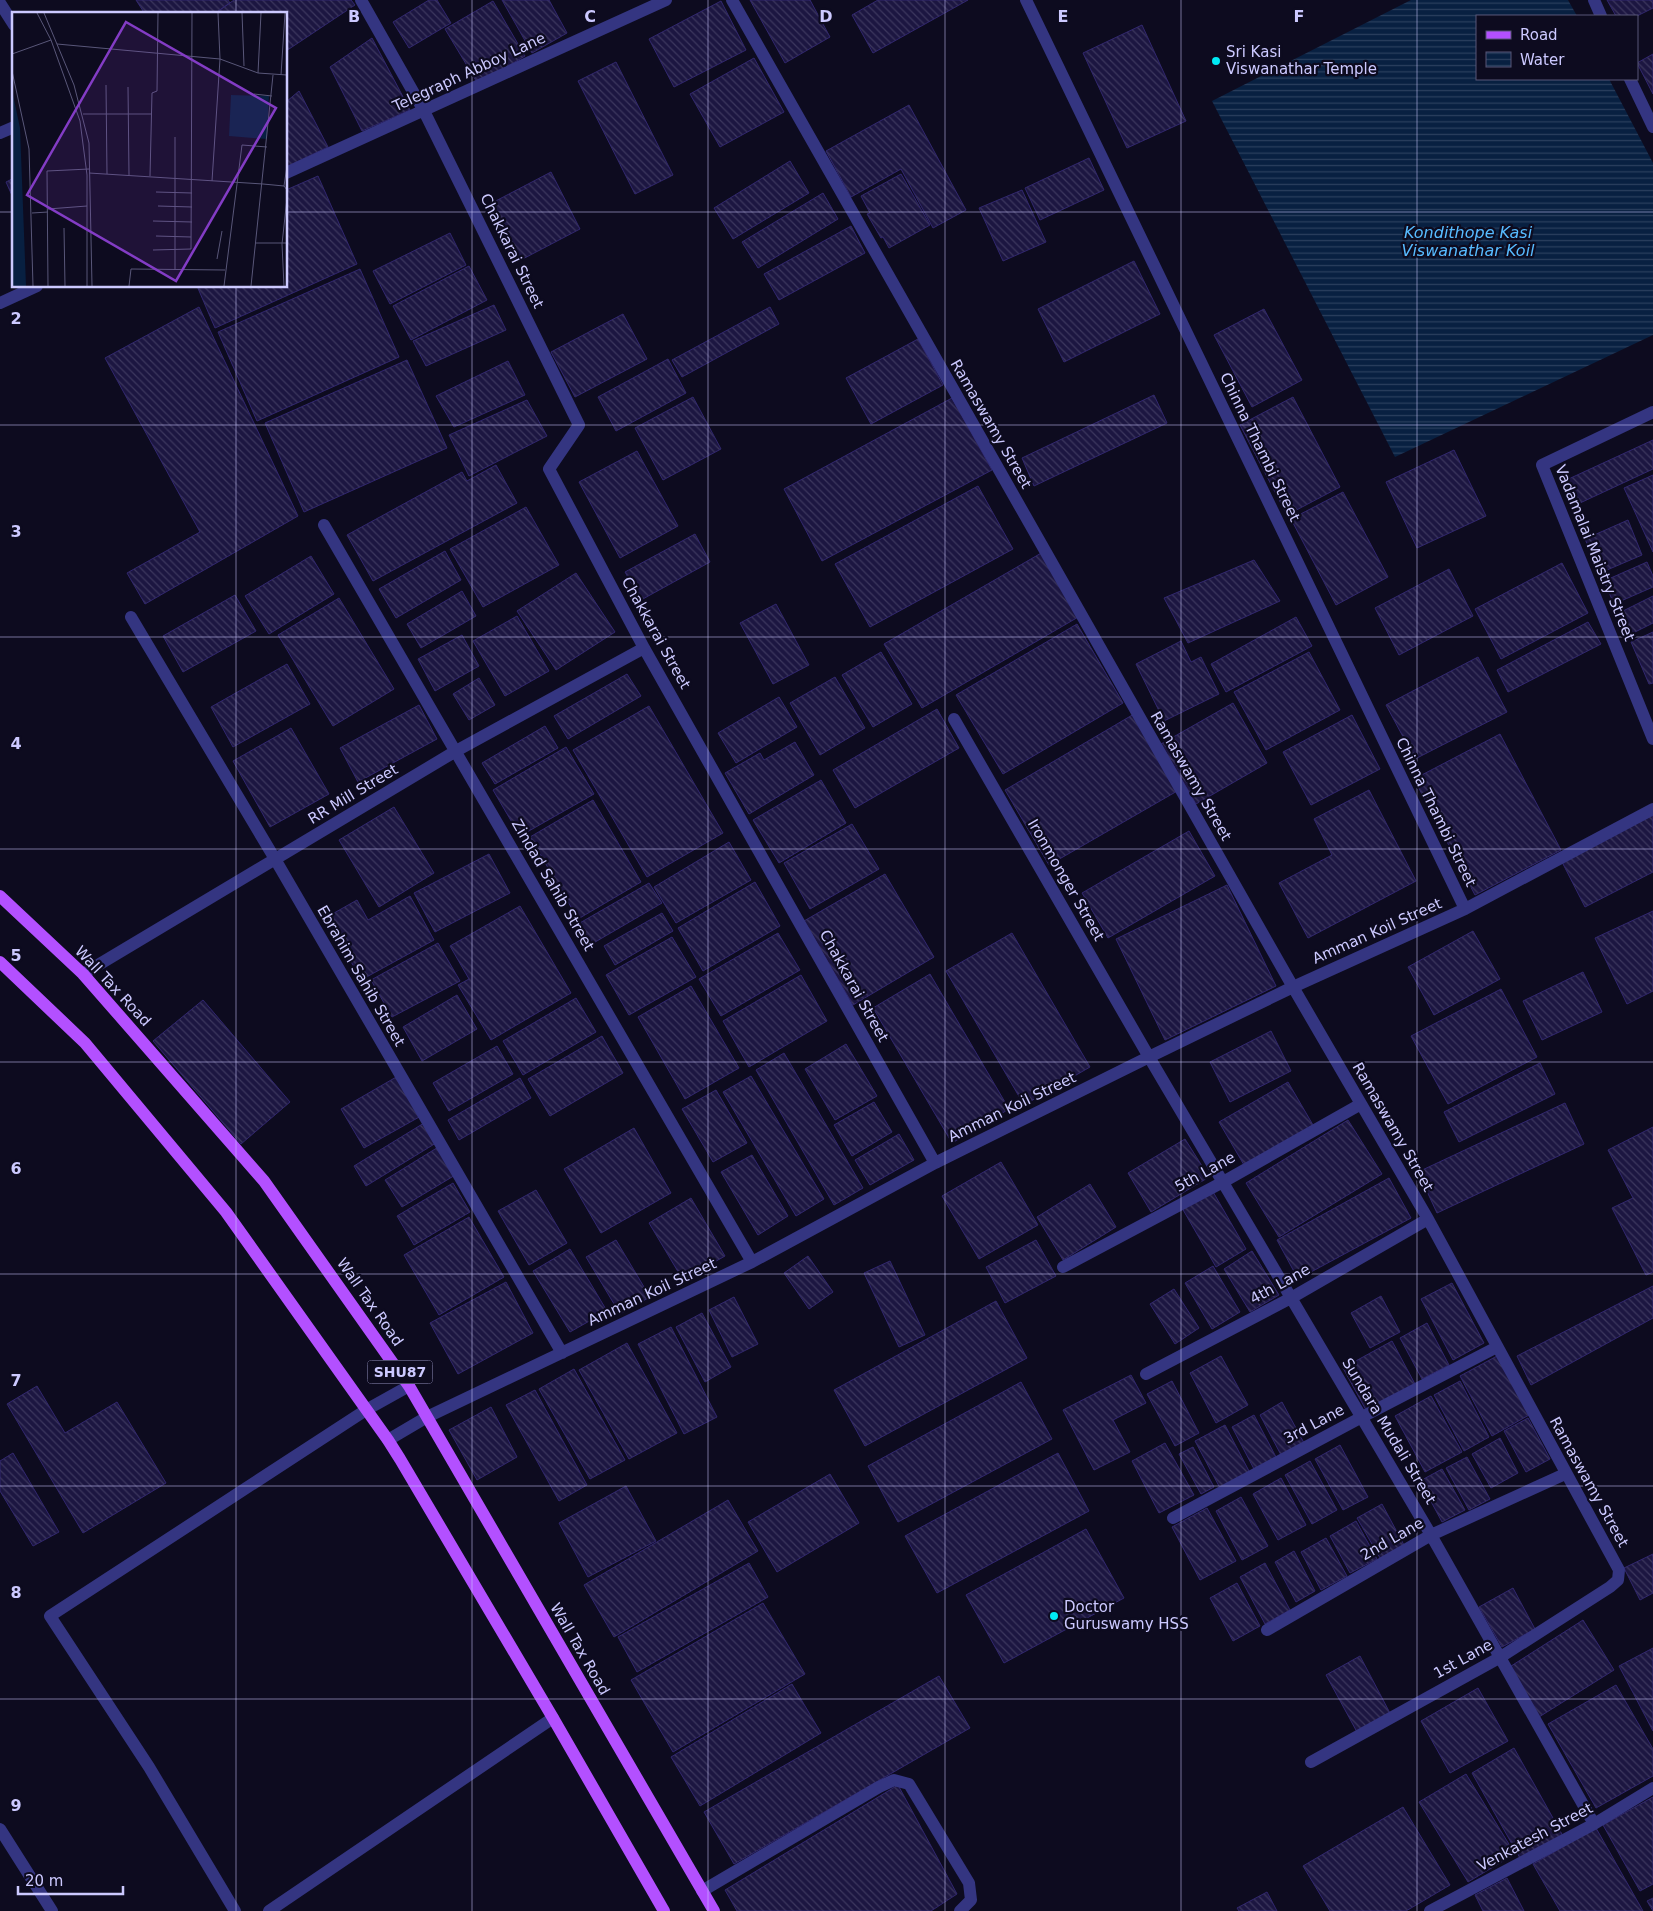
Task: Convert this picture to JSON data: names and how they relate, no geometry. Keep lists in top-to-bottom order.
{
  "streets": {
    "main road": ["Wall Tax Road", "SHU87"],
    "street": [
      "Telegraph Abboy Lane",
      "Chakkarai Street",
      "Ramaswamy Street",
      "Chinna Thambi Street",
      "Vadamalai Maistry Street",
      "RR Mill Street",
      "Ironmonger Street",
      "Zindad Sahib Street",
      "Amman Koil Street",
      "Ebrahim Sahib Street",
      "5th Lane",
      "4th Lane",
      "3rd Lane",
      "Sundara Mudali Street",
      "2nd Lane",
      "1st Lane",
      "Venkatesh Street"
    ]
  },
  "crossings": [
    ["Telegraph Abboy Lane", "Chakkarai Street"],
    ["Chakkarai Street", "RR Mill Street"],
    ["Chakkarai Street", "Amman Koil Street"],
    ["Ramaswamy Street", "Amman Koil Street"],
    ["Ramaswamy Street", "5th Lane"],
    ["Ramaswamy Street", "4th Lane"],
    ["Ramaswamy Street", "3rd Lane"],
    ["Ramaswamy Street", "2nd Lane"],
    ["Ramaswamy Street", "1st Lane"],
    ["Chinna Thambi Street", "Amman Koil Street"],
    ["RR Mill Street", "Zindad Sahib Street"],
    ["RR Mill Street", "Ebrahim Sahib Street"],
    ["RR Mill Street", "Wall Tax Road"],
    ["Ironmonger Street", "Amman Koil Street"],
    ["Ironmonger Street", "Sundara Mudali Street"],
    ["Zindad Sahib Street", "Amman Koil Street"],
    ["Amman Koil Street", "Ebrahim Sahib Street"],
    ["Amman Koil Street", "Wall Tax Road"],
    ["Amman Koil Street", "SHU87"],
    ["Amman Koil Street", "Sundara Mudali Street"],
    ["5th Lane", "Sundara Mudali Street"],
    ["4th Lane", "Sundara Mudali Street"],
    ["3rd Lane", "Sundara Mudali Street"],
    ["Sundara Mudali Street", "2nd Lane"],
    ["Sundara Mudali Street", "1st Lane"],
    ["Sundara Mudali Street", "Venkatesh Street"]
  ],
  "water": ["Kondithope Kasi Viswanathar Koil"],
  "places": ["Sri Kasi Viswanathar Temple", "Doctor Guruswamy HSS"],
  "legend": ["Road", "Water"],
  "scale_bar": "20 m",
  "grid": {
    "columns": [
      "B",
      "C",
      "D",
      "E",
      "F"
    ],
    "rows": [
      "2",
      "3",
      "4",
      "5",
      "6",
      "7",
      "8",
      "9"
    ]
  }
}
